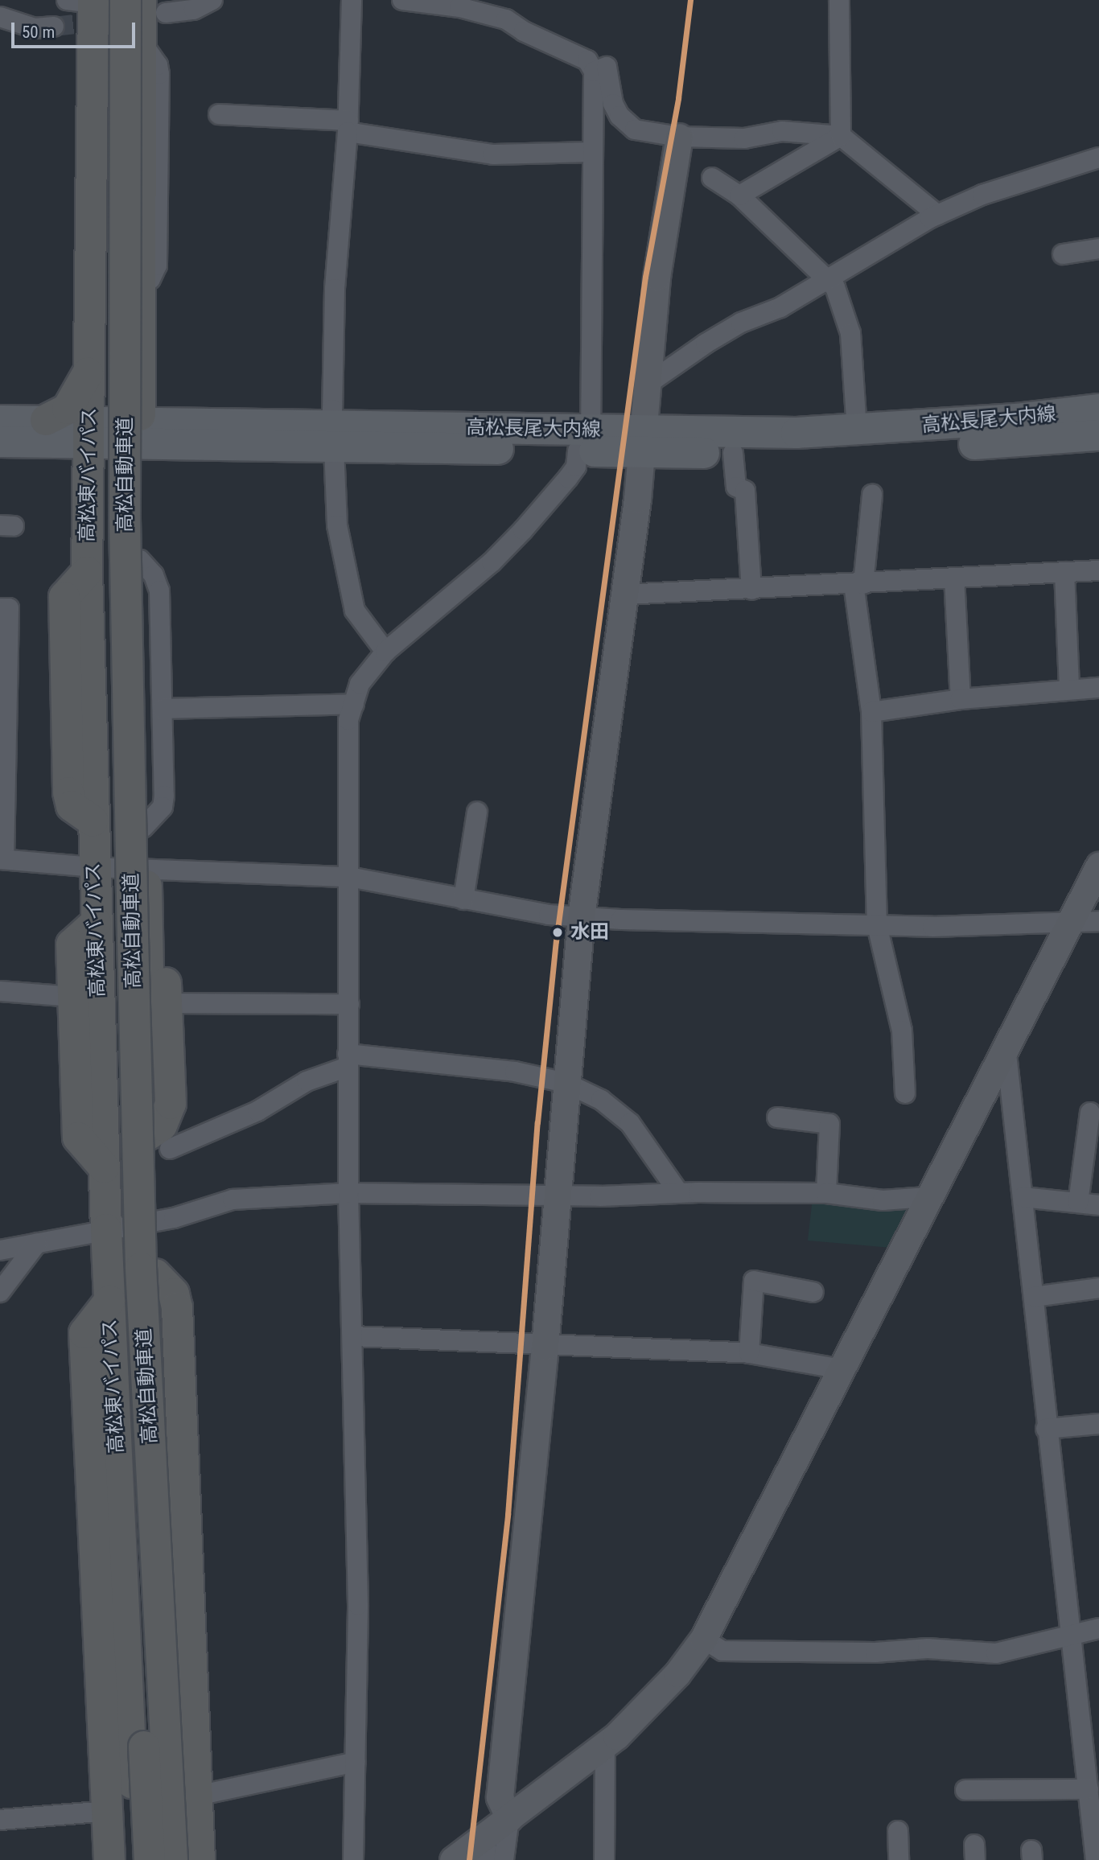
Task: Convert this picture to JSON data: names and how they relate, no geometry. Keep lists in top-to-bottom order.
{
  "streets": {
    "highway": ["高松東バイパス", "高松自動車道"],
    "main road": ["高松長尾大内線"]
  },
  "crossings": [
    ["高松長尾大内線", "高松東バイパス"],
    ["高松東バイパス", "高松自動車道"]
  ],
  "places": ["水田"],
  "scale_bar": "50 m"
}
